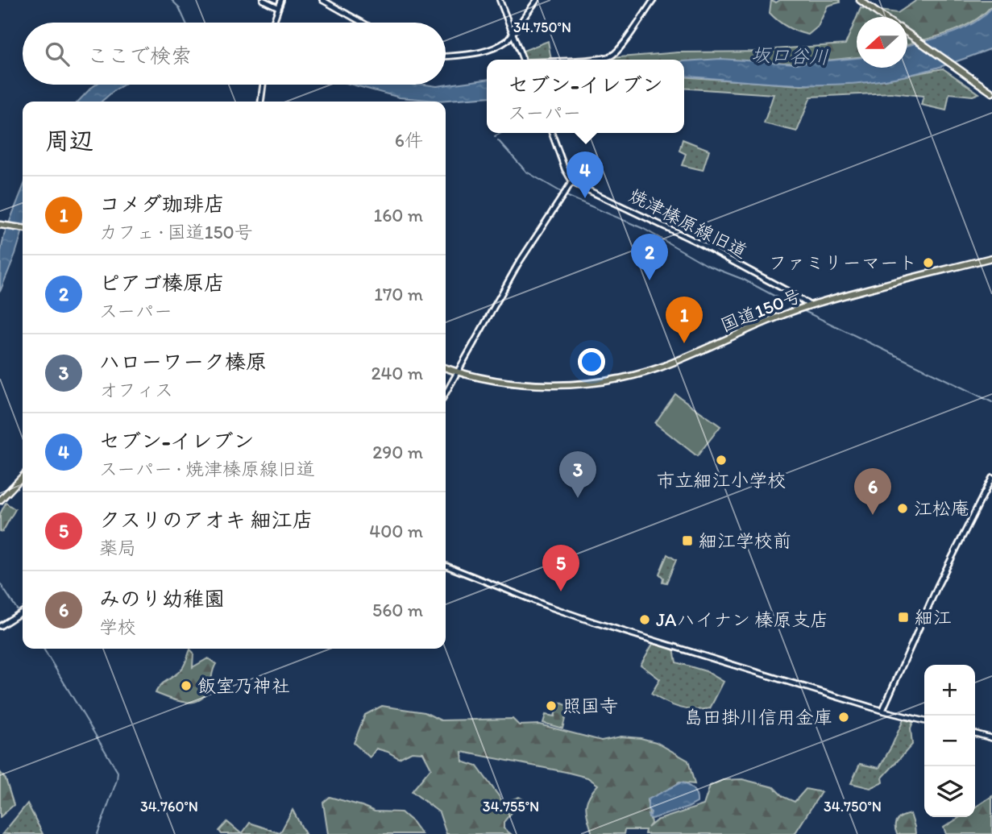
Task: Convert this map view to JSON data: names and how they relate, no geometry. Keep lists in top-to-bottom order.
{
  "streets": {
    "main road": ["国道150号"],
    "street": ["焼津榛原線旧道"]
  },
  "crossings": [
    ["焼津榛原線旧道", "国道150号"]
  ],
  "water": ["坂口谷川"],
  "places": {
    "other": [
      "ファミリーマート",
      "市立細江小学校",
      "江松庵",
      "JAハイナン 榛原支店",
      "飯室乃神社",
      "照国寺",
      "島田掛川信用金庫"
    ],
    "transit": ["細江学校前", "細江"]
  },
  "north": "left",
  "page": {
    "search": "ここで検索",
    "popup": ["セブン-イレブン", "スーパー"],
    "heading": ["周辺", "6件"],
    "pins": [
      "4",
      "2",
      "1",
      "3",
      "6",
      "5"
    ],
    "list": [
      {
        "mark": "1",
        "name": "コメダ珈琲店",
        "note": "カフェ · 国道150号",
        "value": "160 m"
      },
      {
        "mark": "2",
        "name": "ピアゴ榛原店",
        "note": "スーパー",
        "value": "170 m"
      },
      {
        "mark": "3",
        "name": "ハローワーク榛原",
        "note": "オフィス",
        "value": "240 m"
      },
      {
        "mark": "4",
        "name": "セブン-イレブン",
        "note": "スーパー · 焼津榛原線旧道",
        "value": "290 m"
      },
      {
        "mark": "5",
        "name": "クスリのアオキ 細江店",
        "note": "薬局",
        "value": "400 m"
      },
      {
        "mark": "6",
        "name": "みのり幼稚園",
        "note": "学校",
        "value": "560 m"
      }
    ],
    "map_buttons": ["+", "−"]
  },
  "coordinates": ["34.750°N", "34.760°N", "34.755°N"]
}
